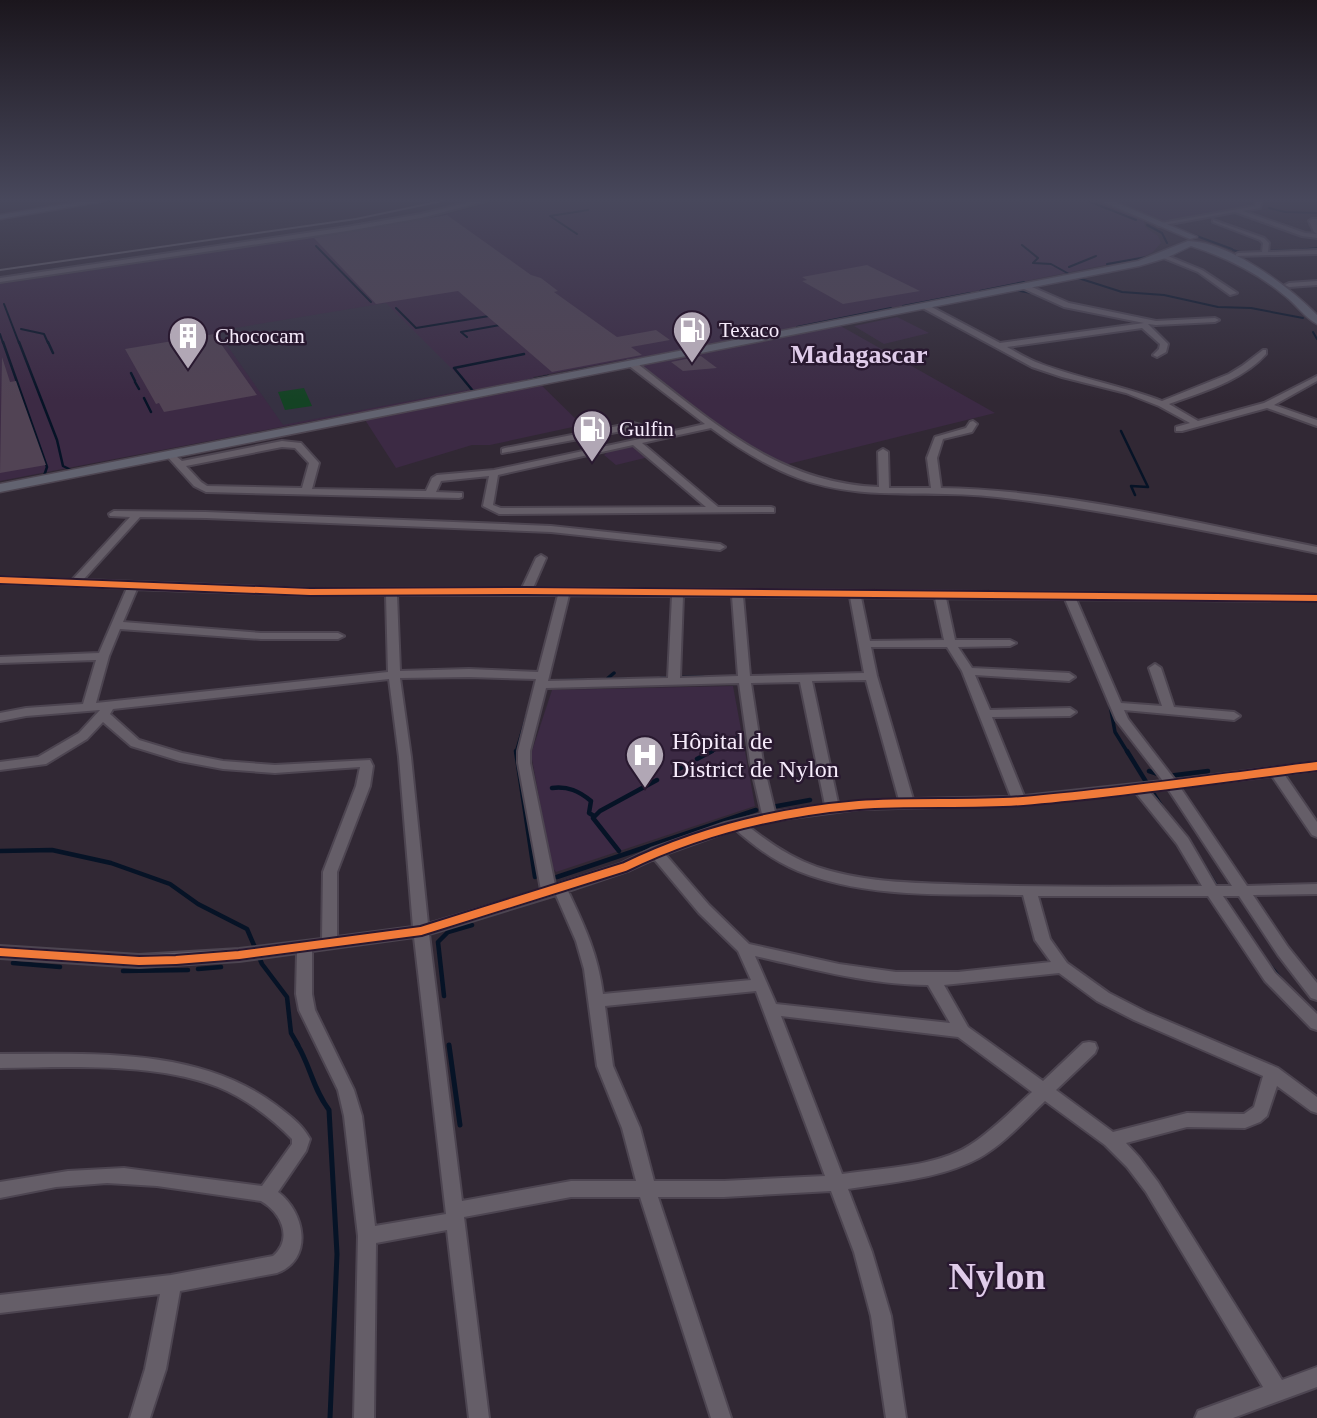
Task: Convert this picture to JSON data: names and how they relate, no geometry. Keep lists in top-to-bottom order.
{
  "districts": ["Madagascar", "Nylon"],
  "places": {
    "fuel station": ["Texaco", "Gulfin"],
    "building": ["Chococam"],
    "hospital": ["Hôpital de District de Nylon"]
  }
}
